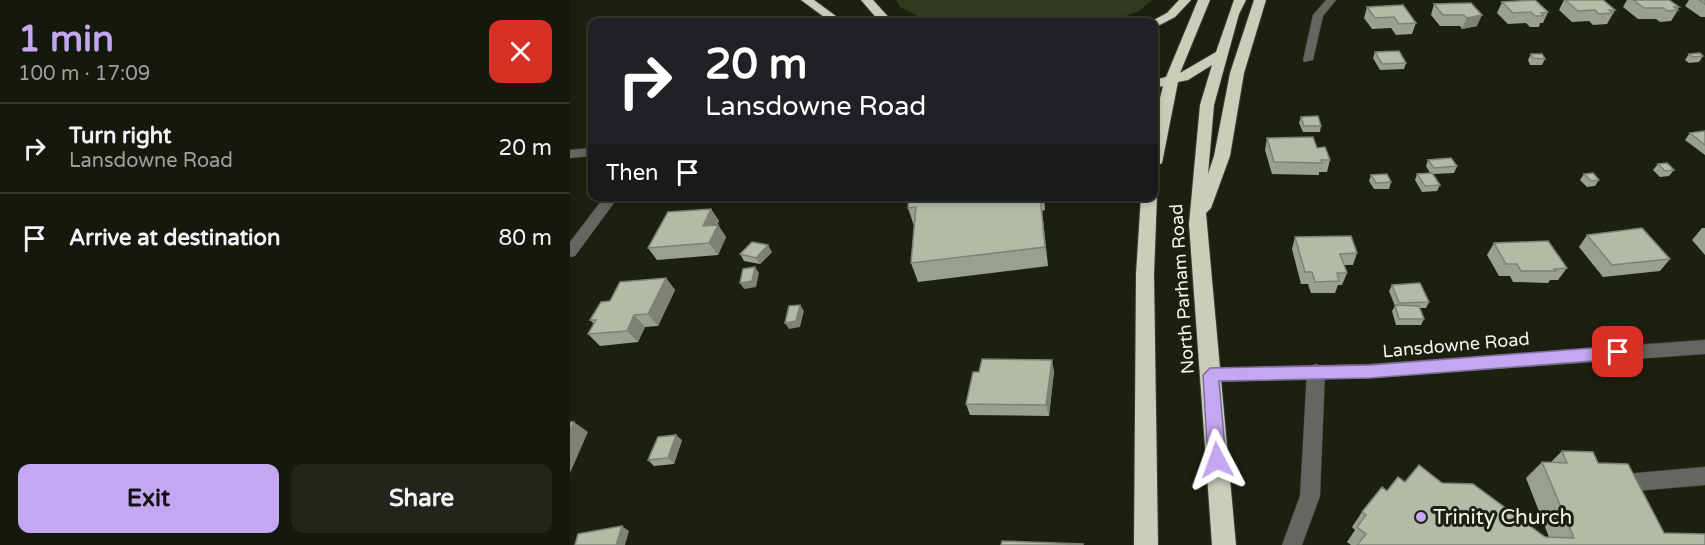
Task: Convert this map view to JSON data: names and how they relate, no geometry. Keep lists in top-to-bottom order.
{
  "streets": {
    "highway": ["North Parham Road"],
    "street": ["Lansdowne Road"]
  },
  "crossings": [
    ["North Parham Road", "Lansdowne Road"]
  ],
  "places": ["Trinity Church"],
  "page": {
    "heading": ["1 min", "100 m · 17:09"],
    "turn": ["20 m", "Lansdowne Road"],
    "list": [
      {
        "name": "Turn right",
        "note": "Lansdowne Road",
        "value": "20 m"
      },
      {
        "name": "Arrive at destination",
        "value": "80 m"
      }
    ],
    "then": "Then",
    "buttons": ["Exit", "Share"]
  }
}
